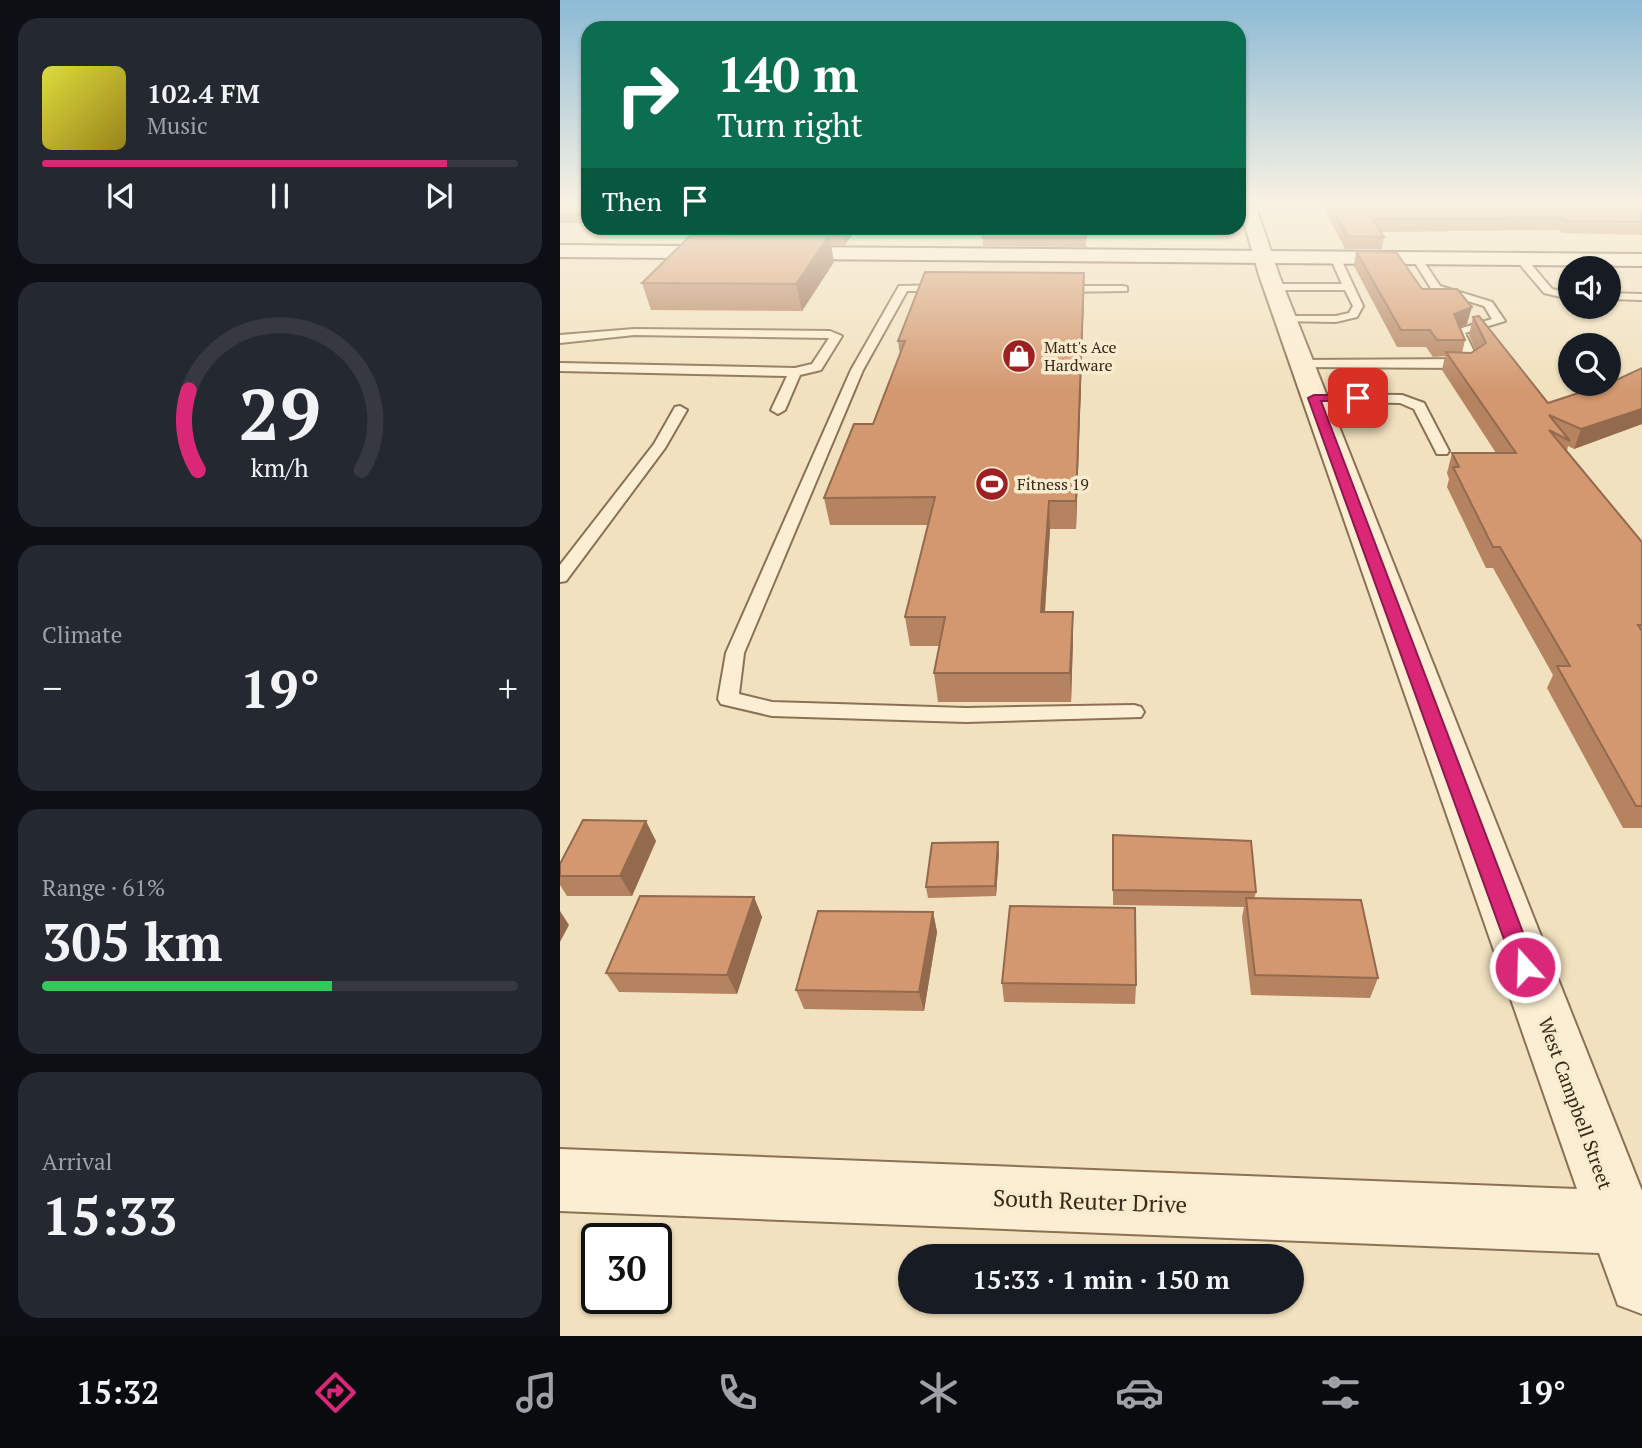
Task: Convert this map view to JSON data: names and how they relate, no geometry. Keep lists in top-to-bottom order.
{
  "streets": {
    "street": ["West Campbell Street", "South Reuter Drive"]
  },
  "crossings": [
    ["West Campbell Street", "South Reuter Drive"]
  ],
  "places": {
    "shop": ["Matt's Ace Hardware"],
    "sports": ["Fitness 19"]
  },
  "page": {
    "turn": ["140 m", "Turn right"],
    "song": ["102.4 FM", "Music"],
    "then": "Then",
    "tile": [
      "Climate",
      ["Range · 61%", "305 km"],
      ["Arrival", "15:33"]
    ],
    "heat": ["−", "19°", "+"],
    "limit": "30",
    "trip": "15:33 · 1 min · 150 m",
    "tabs": ["15:32", "19°"],
    "gauge": ["29", "km/h"]
  }
}
